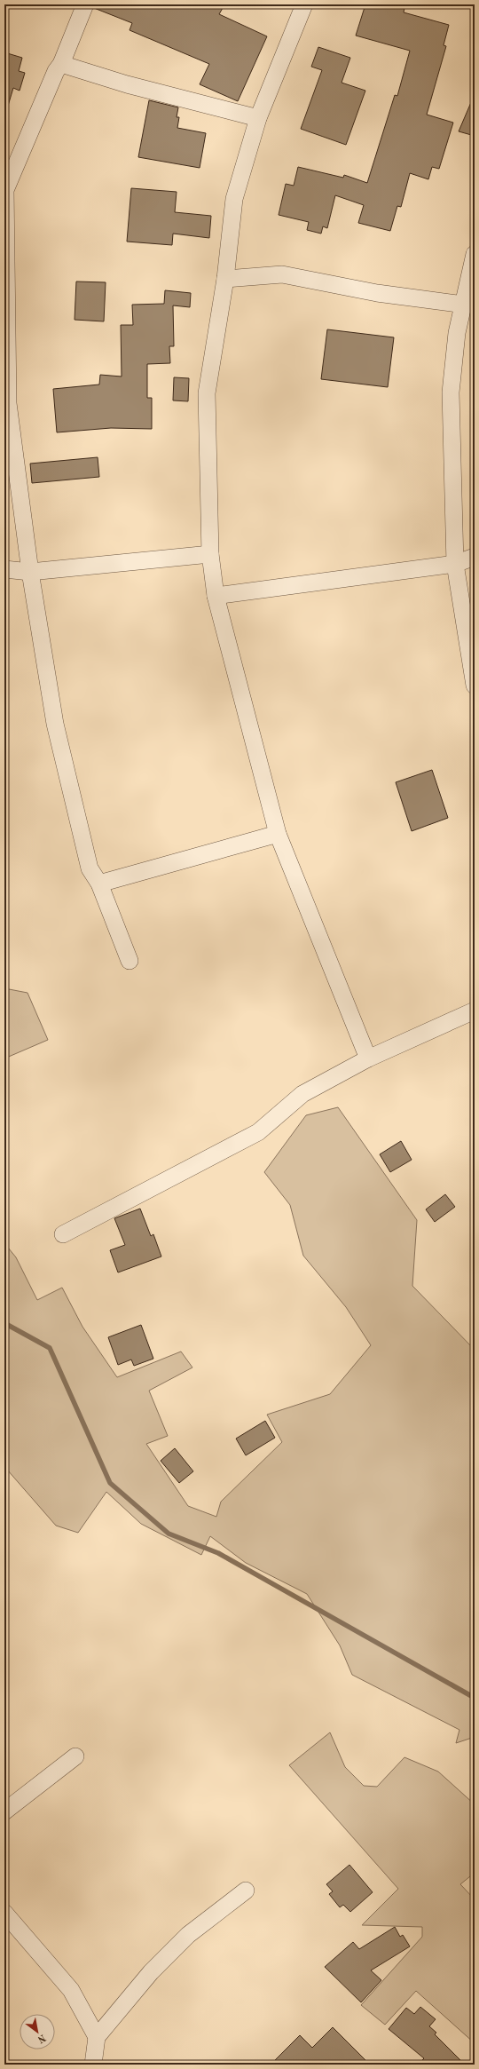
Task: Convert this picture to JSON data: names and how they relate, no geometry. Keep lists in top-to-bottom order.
{
  "north": "bottom right"
}
